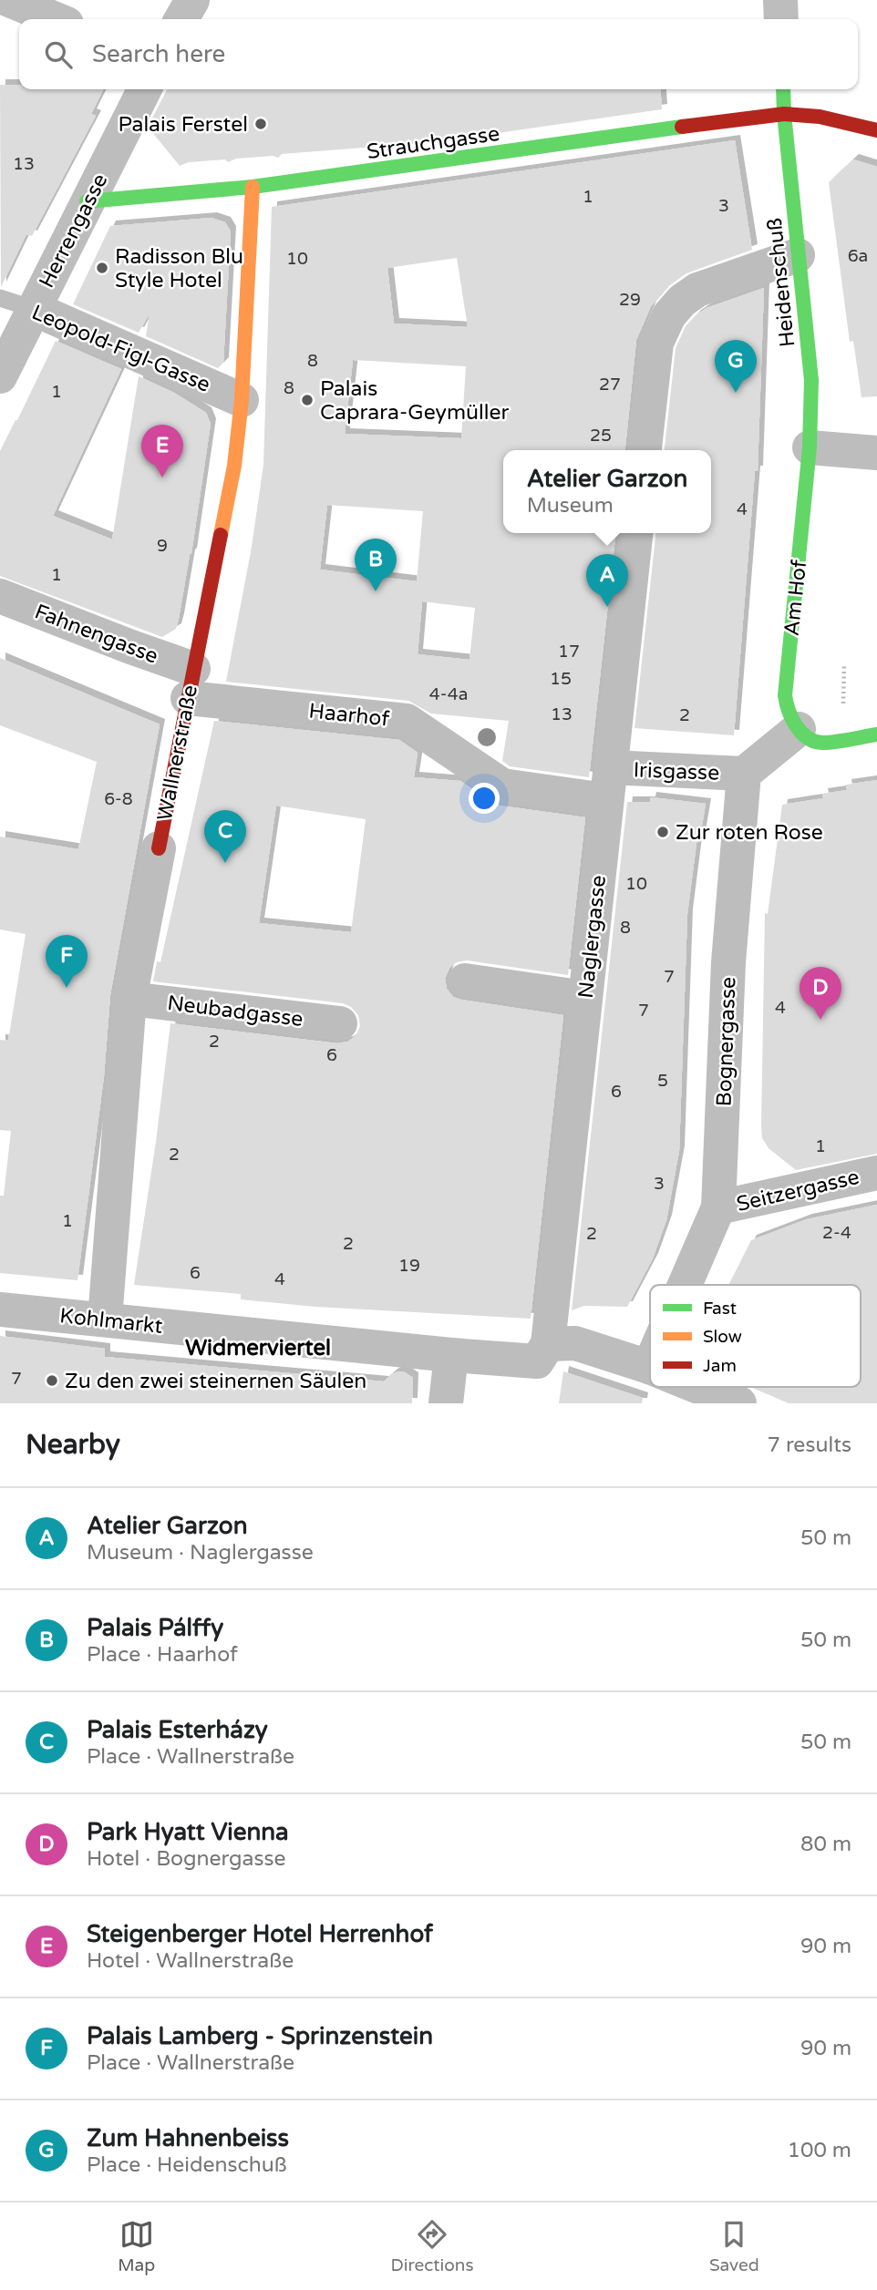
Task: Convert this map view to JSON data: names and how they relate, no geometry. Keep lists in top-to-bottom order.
{
  "streets": {
    "street": [
      "Strauchgasse",
      "Herrengasse",
      "Heidenschuß",
      "Leopold-Figl-Gasse",
      "Am Hof",
      "Fahnengasse",
      "Haarhof",
      "Wallnerstraße",
      "Irisgasse",
      "Naglergasse",
      "Neubadgasse",
      "Bognergasse",
      "Seitzergasse",
      "Kohlmarkt"
    ]
  },
  "crossings": [
    ["Strauchgasse", "Herrengasse"],
    ["Strauchgasse", "Heidenschuß"],
    ["Strauchgasse", "Wallnerstraße"],
    ["Herrengasse", "Leopold-Figl-Gasse"],
    ["Heidenschuß", "Am Hof"],
    ["Leopold-Figl-Gasse", "Wallnerstraße"],
    ["Fahnengasse", "Haarhof"],
    ["Fahnengasse", "Wallnerstraße"],
    ["Haarhof", "Wallnerstraße"],
    ["Haarhof", "Irisgasse"],
    ["Haarhof", "Naglergasse"],
    ["Wallnerstraße", "Neubadgasse"],
    ["Wallnerstraße", "Kohlmarkt"],
    ["Irisgasse", "Naglergasse"],
    ["Irisgasse", "Bognergasse"],
    ["Naglergasse", "Kohlmarkt"],
    ["Bognergasse", "Seitzergasse"]
  ],
  "districts": ["Widmerviertel"],
  "places": [
    "Palais Ferstel",
    "Radisson Blu Style Hotel",
    "Palais Caprara-Geymüller",
    "Zur roten Rose",
    "Zu den zwei steinernen Säulen"
  ],
  "house_numbers": [
    "13",
    "1",
    "3",
    "6a",
    "10",
    "29",
    "8",
    "27",
    "8",
    "1",
    "25",
    "4",
    "9",
    "1",
    "17",
    "15",
    "4-4a",
    "13",
    "2",
    "6-8",
    "10",
    "8",
    "7",
    "4",
    "7",
    "2",
    "6",
    "5",
    "6",
    "1",
    "2",
    "3",
    "1",
    "2-4",
    "2",
    "2",
    "19",
    "6",
    "4",
    "7"
  ],
  "legend": ["Fast", "Slow", "Jam"],
  "page": {
    "search": "Search here",
    "pins": [
      "G",
      "E",
      "B",
      "A",
      "C",
      "F",
      "D"
    ],
    "popup": ["Atelier Garzon", "Museum"],
    "heading": ["Nearby", "7 results"],
    "list": [
      {
        "mark": "A",
        "name": "Atelier Garzon",
        "note": "Museum · Naglergasse",
        "value": "50 m"
      },
      {
        "mark": "B",
        "name": "Palais Pálffy",
        "note": "Place · Haarhof",
        "value": "50 m"
      },
      {
        "mark": "C",
        "name": "Palais Esterházy",
        "note": "Place · Wallnerstraße",
        "value": "50 m"
      },
      {
        "mark": "D",
        "name": "Park Hyatt Vienna",
        "note": "Hotel · Bognergasse",
        "value": "80 m"
      },
      {
        "mark": "E",
        "name": "Steigenberger Hotel Herrenhof",
        "note": "Hotel · Wallnerstraße",
        "value": "90 m"
      },
      {
        "mark": "F",
        "name": "Palais Lamberg - Sprinzenstein",
        "note": "Place · Wallnerstraße",
        "value": "90 m"
      },
      {
        "mark": "G",
        "name": "Zum Hahnenbeiss",
        "note": "Place · Heidenschuß",
        "value": "100 m"
      }
    ],
    "nav": ["Map", "Directions", "Saved"]
  }
}
